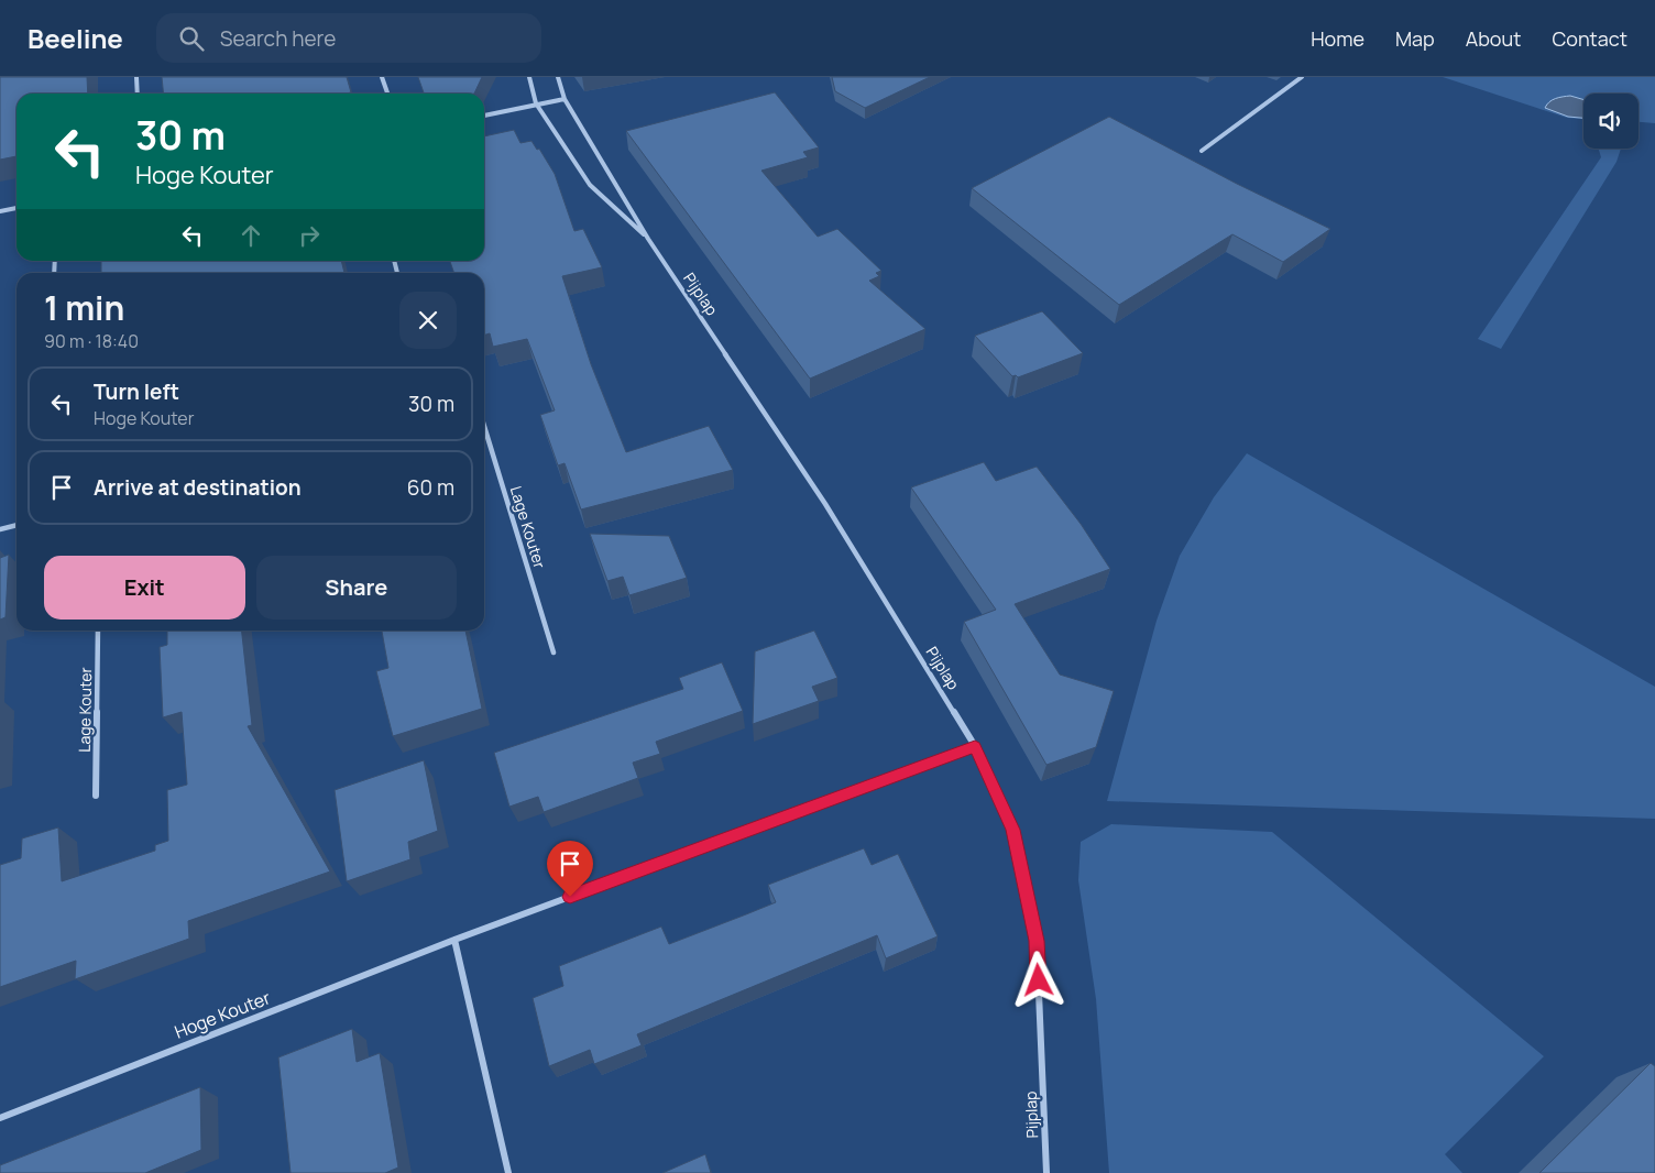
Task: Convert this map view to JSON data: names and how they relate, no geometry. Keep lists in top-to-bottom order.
{
  "streets": {
    "street": ["Pijplap", "Lage Kouter", "Hoge Kouter"]
  },
  "crossings": [
    ["Pijplap", "Hoge Kouter"]
  ],
  "page": {
    "header": "Beeline",
    "search": "Search here",
    "nav": [
      "Home",
      "Map",
      "About",
      "Contact"
    ],
    "turn": ["30 m", "Hoge Kouter"],
    "heading": ["1 min", "90 m · 18:40"],
    "list": [
      {
        "name": "Turn left",
        "note": "Hoge Kouter",
        "value": "30 m"
      },
      {
        "name": "Arrive at destination",
        "value": "60 m"
      }
    ],
    "buttons": ["Exit", "Share"]
  }
}
